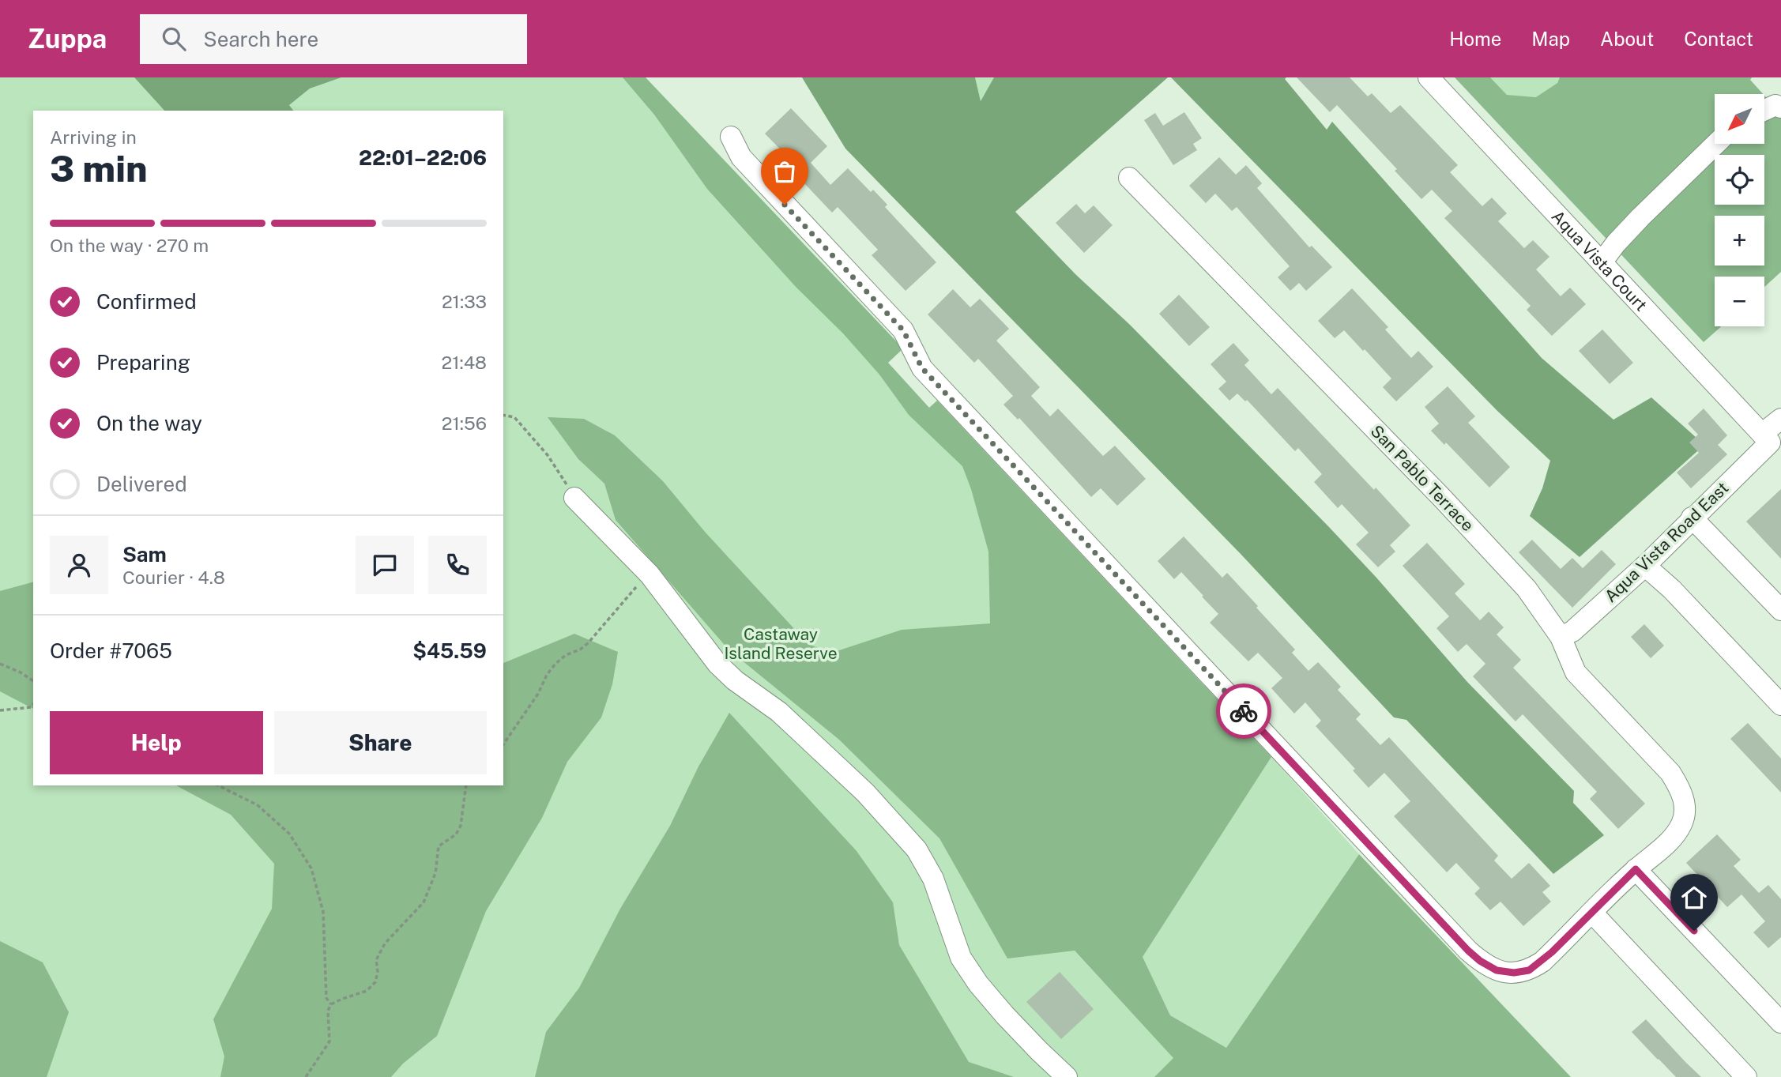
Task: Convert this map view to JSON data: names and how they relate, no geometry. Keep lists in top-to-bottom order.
{
  "streets": {
    "street": ["Aqua Vista Court", "San Pablo Terrace", "Aqua Vista Road East"]
  },
  "crossings": [
    ["Aqua Vista Court", "Aqua Vista Road East"],
    ["San Pablo Terrace", "Aqua Vista Road East"]
  ],
  "parks": ["Castaway Island Reserve"],
  "north": "bottom left",
  "page": {
    "header": "Zuppa",
    "search": "Search here",
    "nav": [
      "Home",
      "Map",
      "About",
      "Contact"
    ],
    "map_buttons": ["+", "−"],
    "heading": ["3 min", "Arriving in", "22:01–22:06"],
    "panel": [
      "Sam",
      "Courier · 4.8",
      "Order #7065",
      "$45.59"
    ],
    "bar": "On the way · 270 m",
    "list": [
      ["Confirmed", "21:33"],
      ["Preparing", "21:48"],
      ["On the way", "21:56"],
      "Delivered"
    ],
    "buttons": ["Help", "Share"]
  }
}
